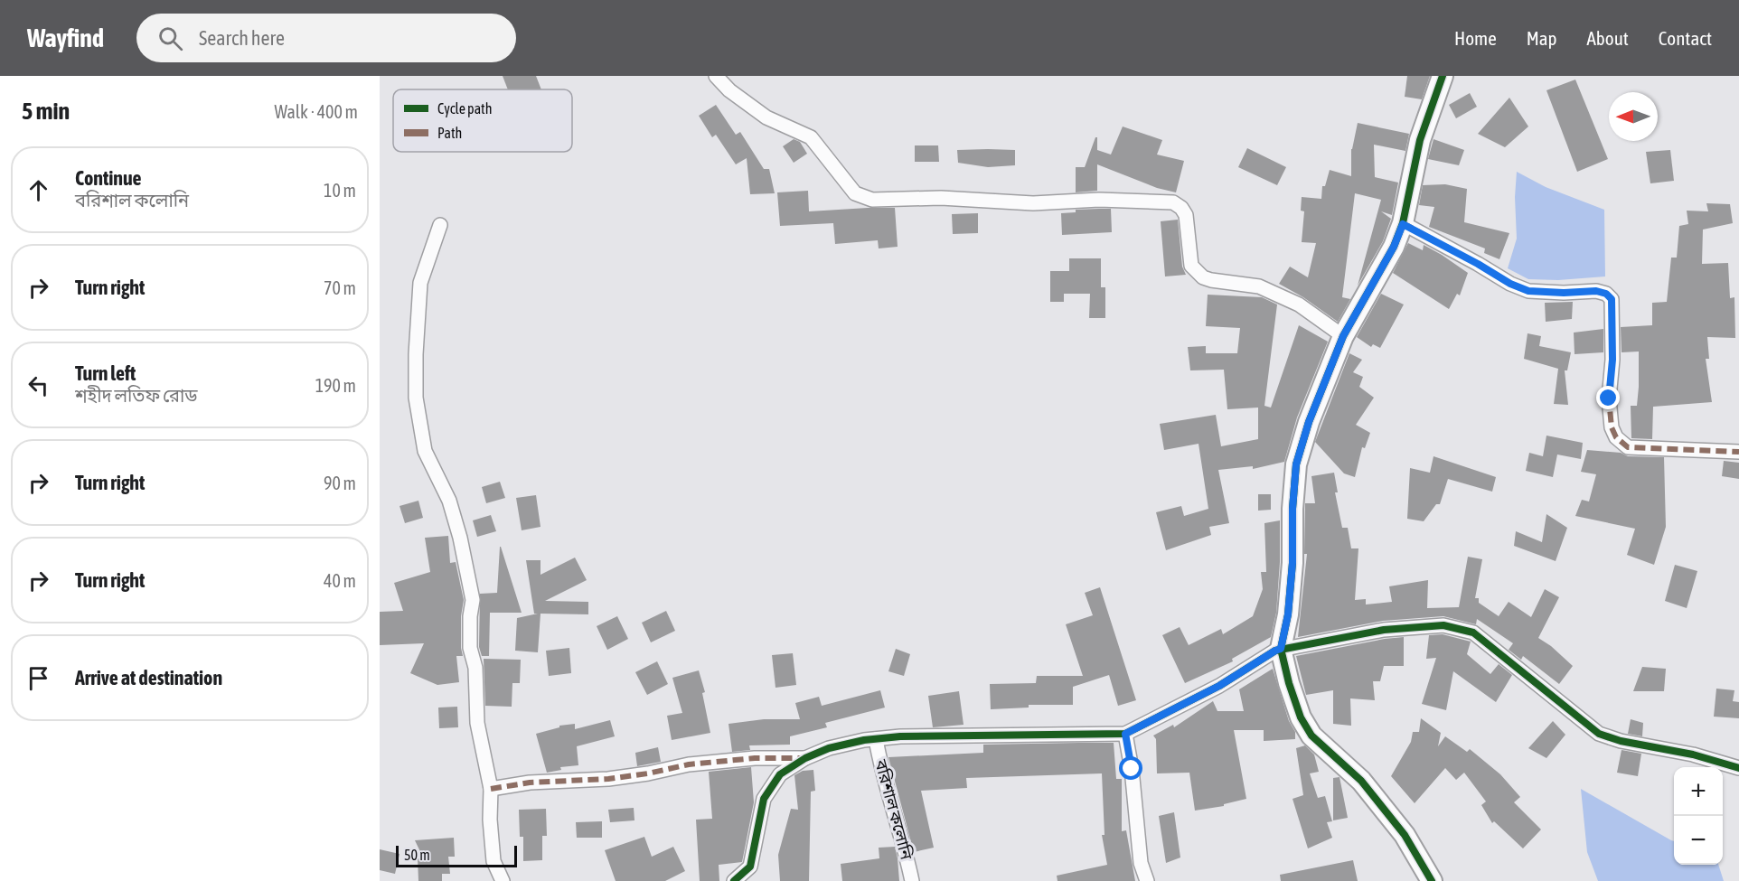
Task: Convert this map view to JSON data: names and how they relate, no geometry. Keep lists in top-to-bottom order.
{
  "streets": {
    "street": ["বরিশাল কলোনি"]
  },
  "legend": ["Cycle path", "Path"],
  "scale_bar": "50 m",
  "north": "left",
  "page": {
    "header": "Wayfind",
    "search": "Search here",
    "nav": [
      "Home",
      "Map",
      "About",
      "Contact"
    ],
    "heading": ["5 min", "Walk · 400 m"],
    "list": [
      ["Continue", "বরিশাল কলোনি", "10 m"],
      ["Turn right", "70 m"],
      ["Turn left", "শহীদ লতিফ রোড", "190 m"],
      ["Turn right", "90 m"],
      ["Turn right", "40 m"],
      "Arrive at destination"
    ],
    "map_buttons": ["+", "−"],
    "scale": "50 m"
  }
}
